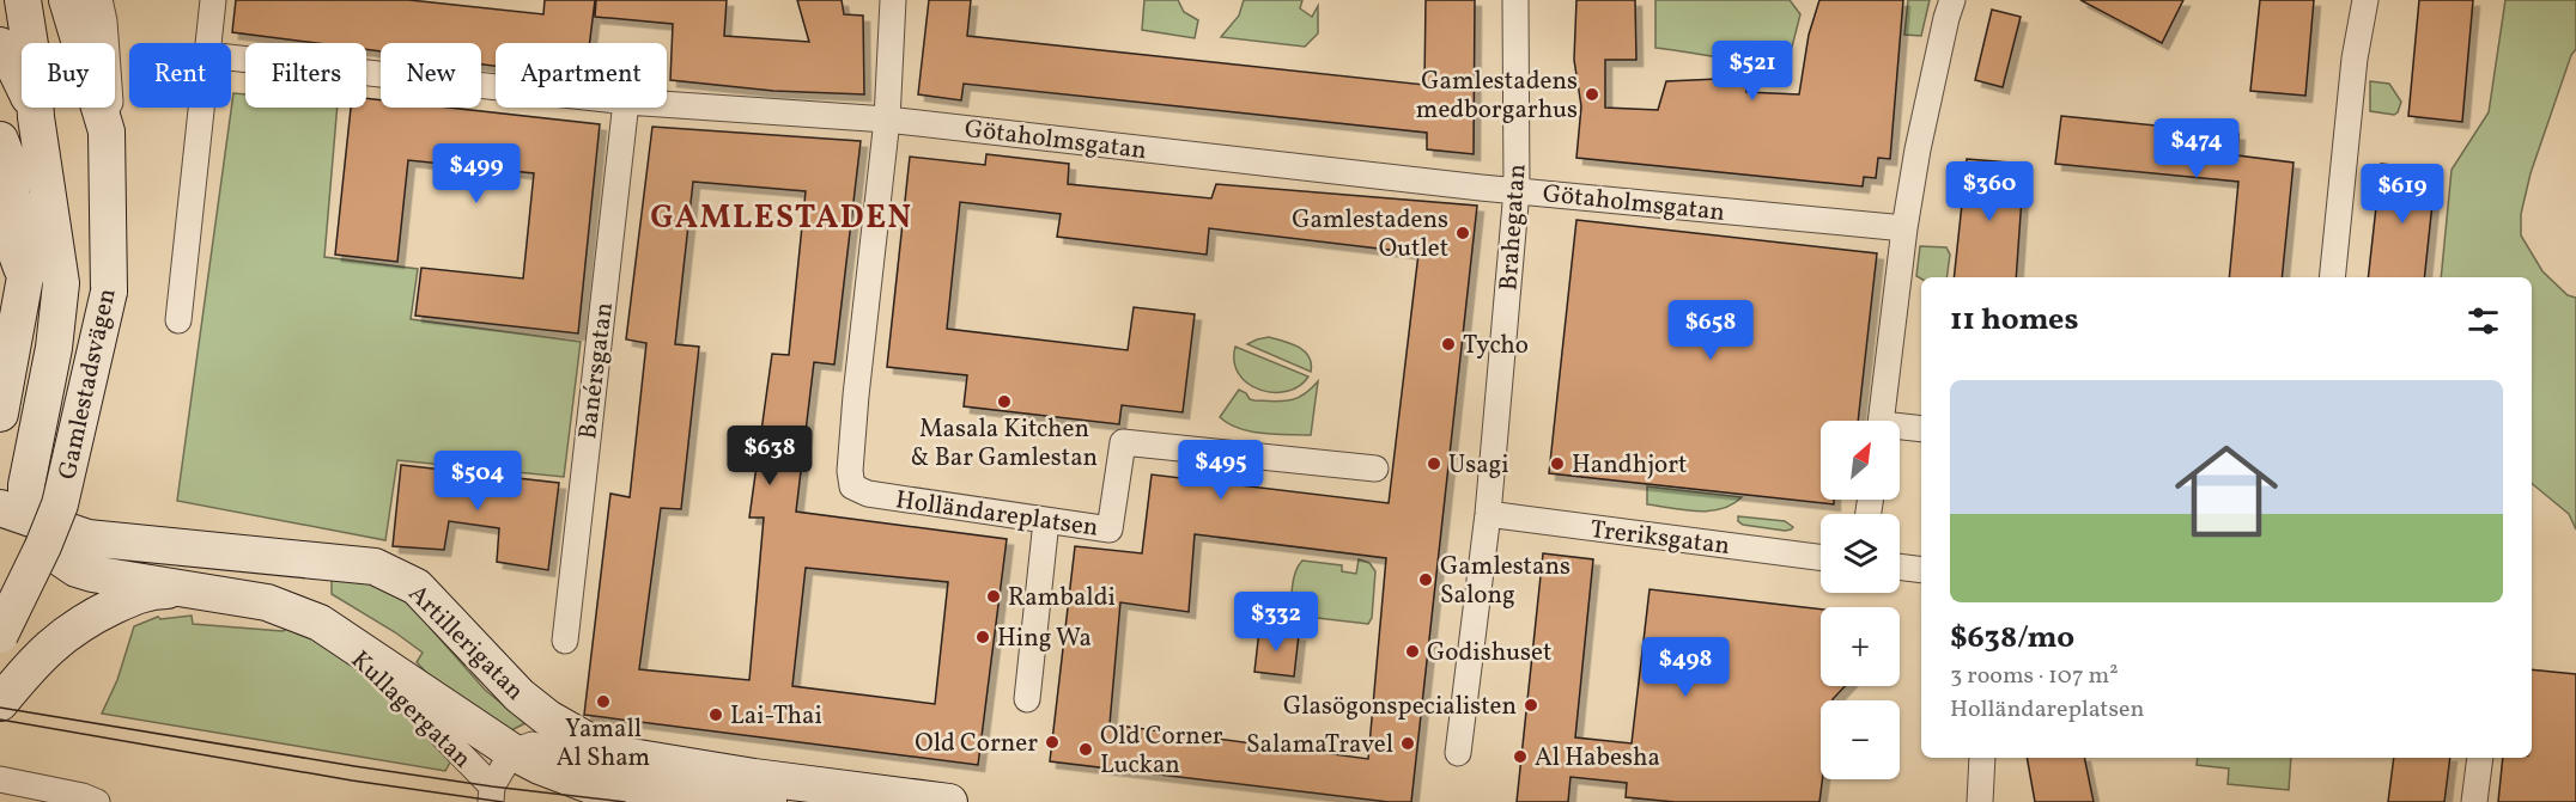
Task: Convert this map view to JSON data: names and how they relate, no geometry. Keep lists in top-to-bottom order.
{
  "streets": {
    "main road": ["Gamlestadsvägen", "Artillerigatan"],
    "street": [
      "Götaholmsgatan",
      "Brahegatan",
      "Banérsgatan",
      "Holländareplatsen",
      "Treriksgatan",
      "Kullagergatan"
    ]
  },
  "crossings": [
    ["Götaholmsgatan", "Brahegatan"],
    ["Götaholmsgatan", "Holländareplatsen"],
    ["Brahegatan", "Treriksgatan"],
    ["Gamlestadsvägen", "Artillerigatan"],
    ["Artillerigatan", "Kullagergatan"]
  ],
  "districts": ["GAMLESTADEN"],
  "places": [
    "Gamlestadens medborgarhus",
    "Gamlestadens Outlet",
    "Tycho",
    "Masala Kitchen & Bar Gamlestan",
    "Usagi",
    "Handhjort",
    "Gamlestans Salong",
    "Rambaldi",
    "Hing Wa",
    "Godishuset",
    "Yamall Al Sham",
    "Glasögonspecialisten",
    "Lai-Thai",
    "Old Corner",
    "SalamaTravel",
    "Old Corner Luckan",
    "Al Habesha"
  ],
  "north": "top right",
  "page": {
    "price": [
      "$521",
      "$474",
      "$499",
      "$360",
      "$619",
      "$658",
      "$638",
      "$495",
      "$504",
      "$332",
      "$498"
    ],
    "chip": [
      "Buy",
      "Rent",
      "Filters",
      "New",
      "Apartment"
    ],
    "heading": "11 homes",
    "list": [
      {
        "name": "$638/mo",
        "note": "3 rooms · 107 m² · Holländareplatsen"
      }
    ],
    "map_buttons": ["+", "−"]
  }
}
